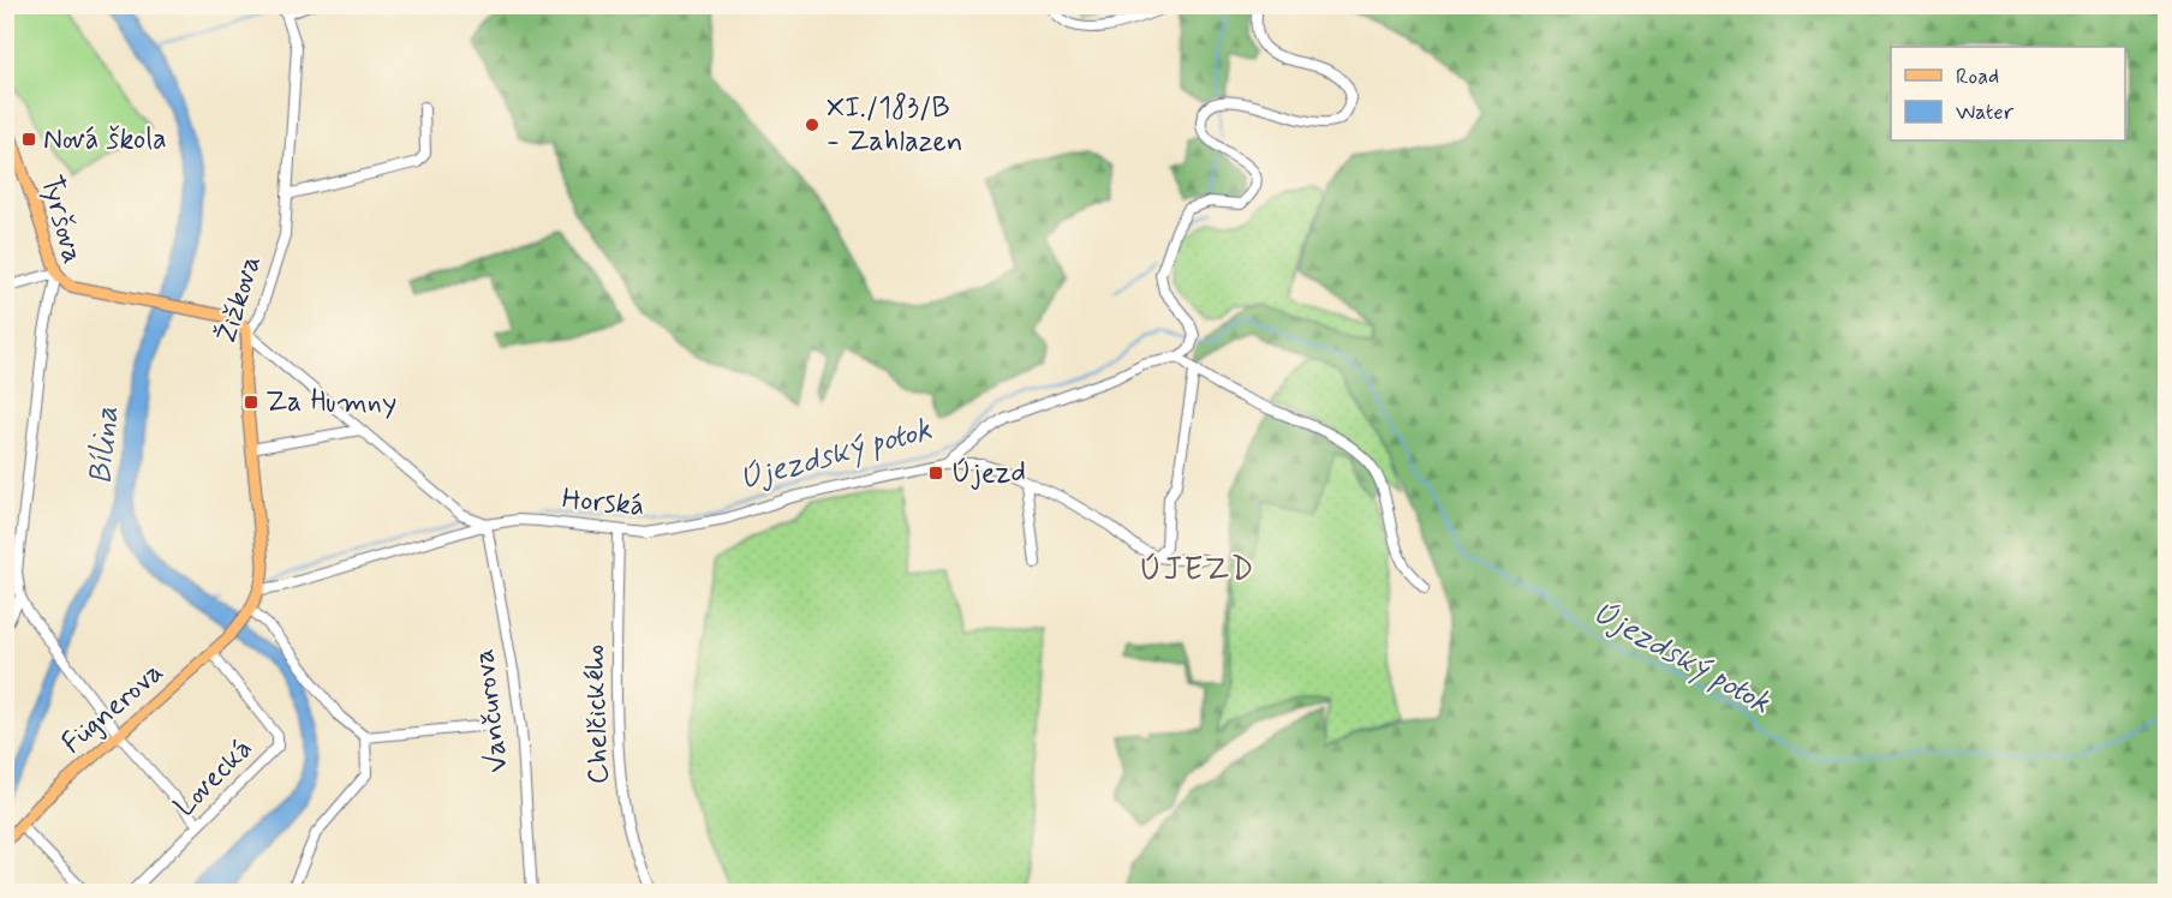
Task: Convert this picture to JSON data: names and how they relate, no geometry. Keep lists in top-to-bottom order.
{
  "streets": {
    "main road": ["Tyršova", "Žižkova", "Fügnerova"],
    "street": [
      "Horská",
      "Vančurova",
      "Chelčického",
      "Lovecká"
    ]
  },
  "crossings": [
    ["Tyršova", "Fügnerova"],
    ["Tyršova", "Lovecká"],
    ["Žižkova", "Horská"],
    ["Žižkova", "Fügnerova"],
    ["Horská", "Vančurova"],
    ["Horská", "Chelčického"],
    ["Fügnerova", "Lovecká"]
  ],
  "districts": ["ÚJEZD"],
  "water": ["Bílina", "Újezdský potok"],
  "places": {
    "other": ["XI./183/B - Zahlazen"],
    "transit": ["Nová škola", "Za Humny", "Újezd"]
  },
  "legend": ["Road", "Water"]
}
